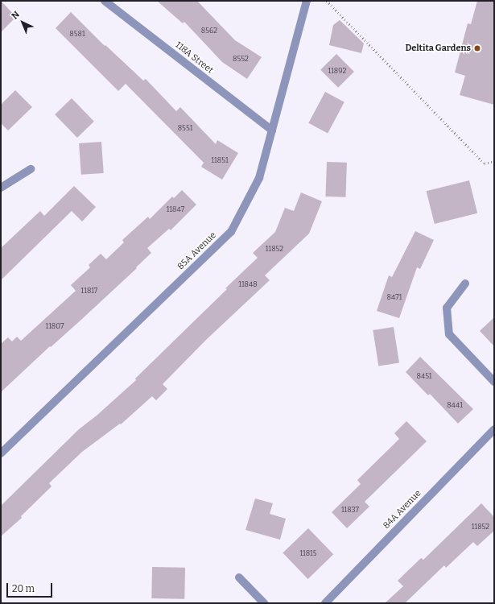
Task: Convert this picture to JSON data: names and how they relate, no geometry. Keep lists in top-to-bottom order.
{
  "streets": {
    "street": ["118A Street", "85A Avenue", "84A Avenue"]
  },
  "crossings": [
    ["118A Street", "85A Avenue"]
  ],
  "places": ["Deltita Gardens"],
  "house_numbers": [
    "8562",
    "8581",
    "8552",
    "11892",
    "8551",
    "11851",
    "11847",
    "11852",
    "11848",
    "11817",
    "8471",
    "11807",
    "8451",
    "8441",
    "11837",
    "11852",
    "11815"
  ],
  "scale_bar": "20 m",
  "north": "top left"
}
